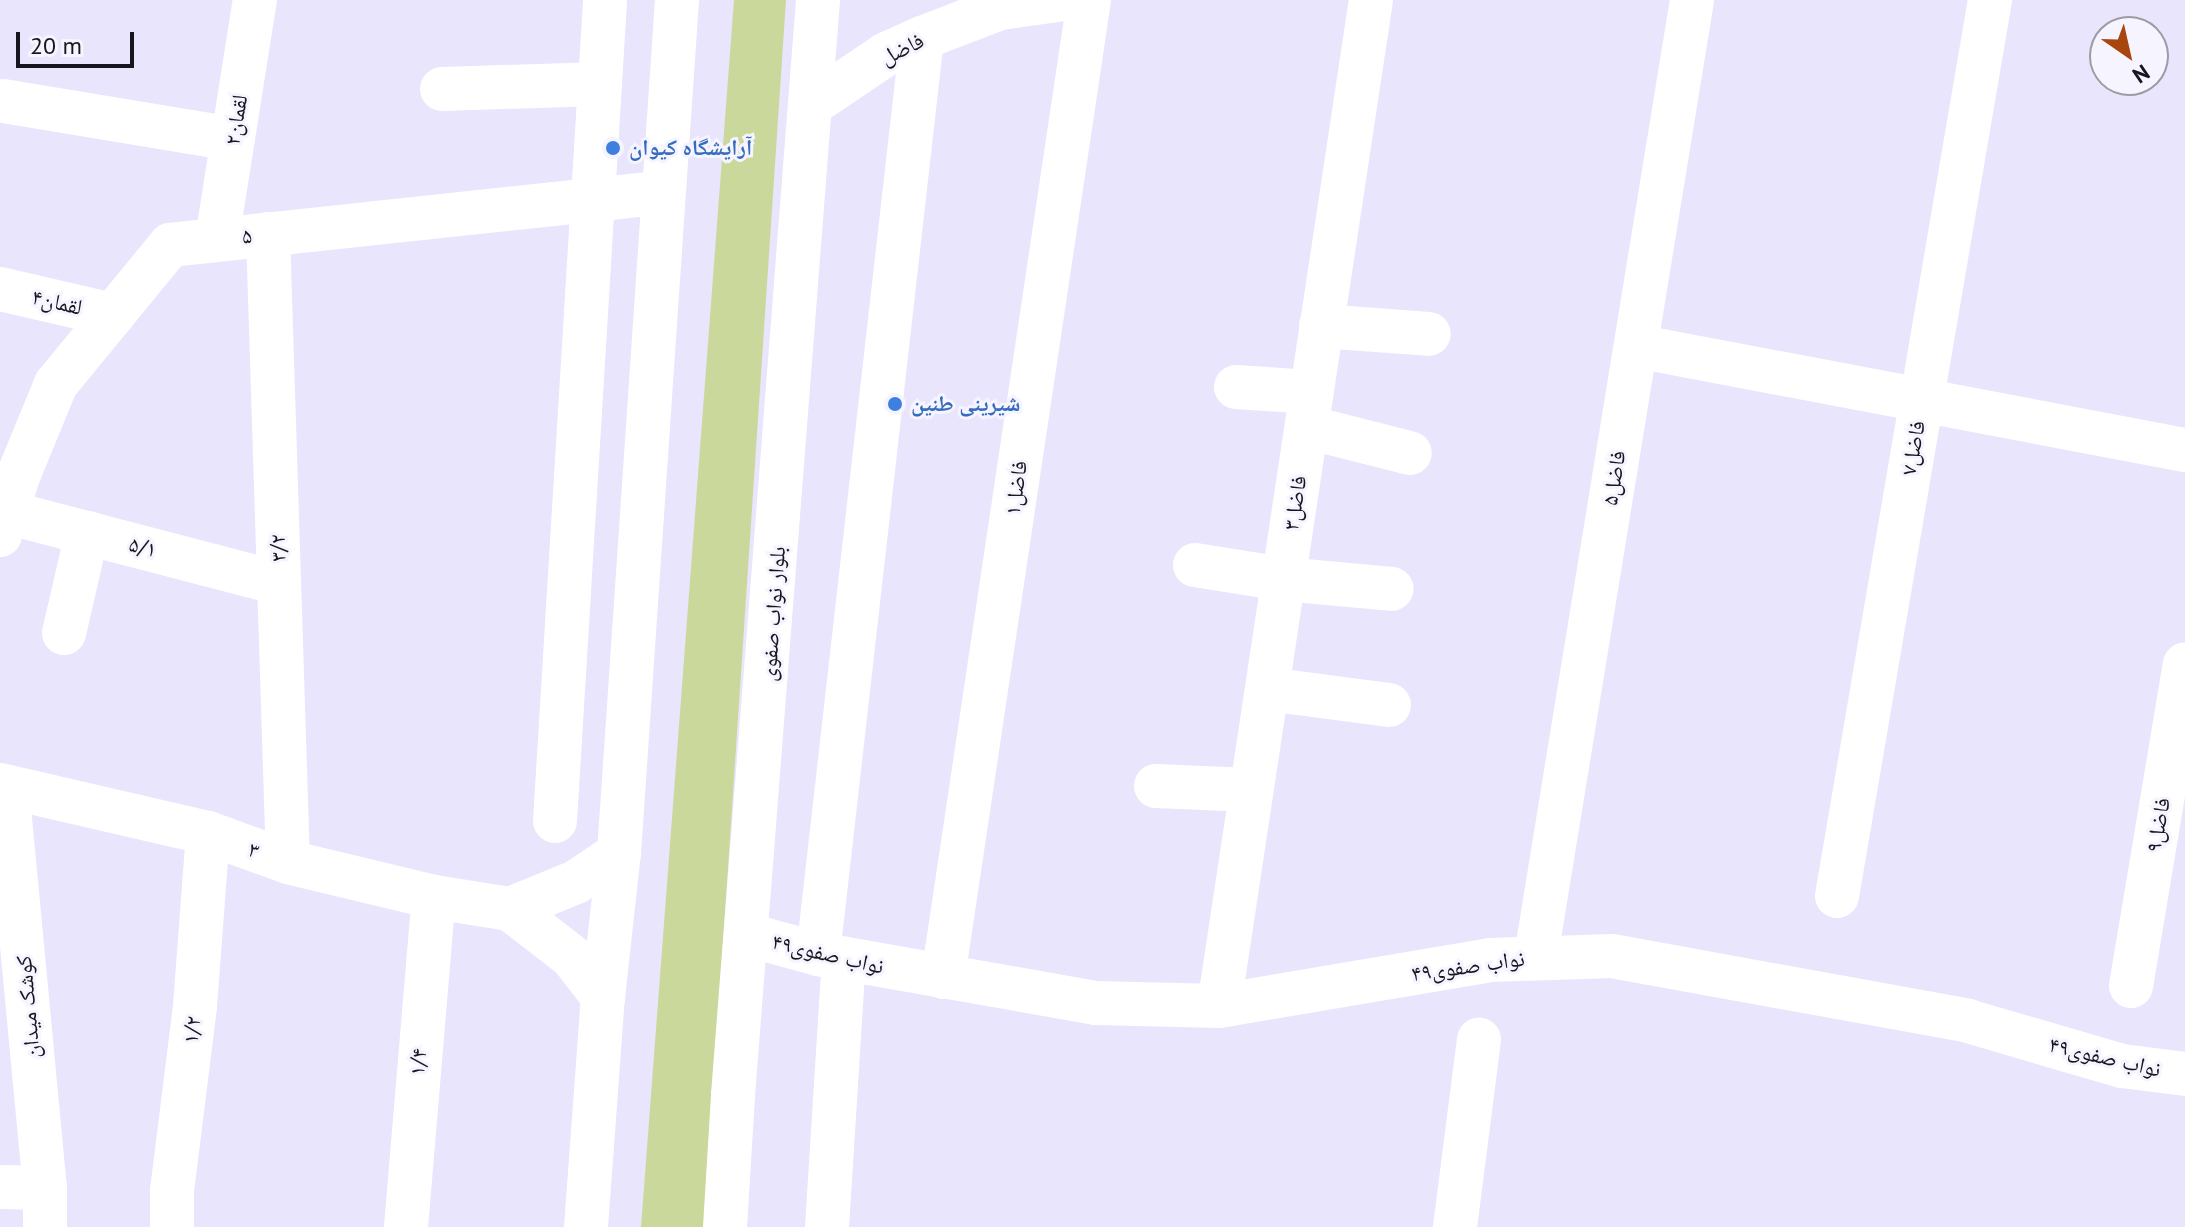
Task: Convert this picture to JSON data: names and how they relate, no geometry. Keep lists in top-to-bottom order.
{
  "streets": {
    "street": [
      "فاضل",
      "۲لقمان",
      "۵",
      "لقمان۴",
      "۷فاضل",
      "۵فاضل",
      "۱فاضل",
      "۳فاضل",
      "۵/۱",
      "۳/۲",
      "بلوار نواب صفوی",
      "۹فاضل",
      "۳",
      "۴۹نواب صفوی",
      "کوشک میدان",
      "۱/۲",
      "۱/۴"
    ]
  },
  "crossings": [
    ["فاضل", "بلوار نواب صفوی"],
    ["۲لقمان", "۵"],
    ["۵", "لقمان۴"],
    ["۵", "۵/۱"],
    ["۵", "۳/۲"],
    ["۵فاضل", "۴۹نواب صفوی"],
    ["۱فاضل", "۴۹نواب صفوی"],
    ["۳فاضل", "۴۹نواب صفوی"],
    ["۵/۱", "۳/۲"],
    ["۳/۲", "۳"],
    ["بلوار نواب صفوی", "۴۹نواب صفوی"],
    ["۳", "کوشک میدان"],
    ["۳", "۱/۲"],
    ["۳", "۱/۴"]
  ],
  "places": ["آرایشگاه کیوان", "شیرینی طنین"],
  "scale_bar": "20 m",
  "north": "bottom right"
}
